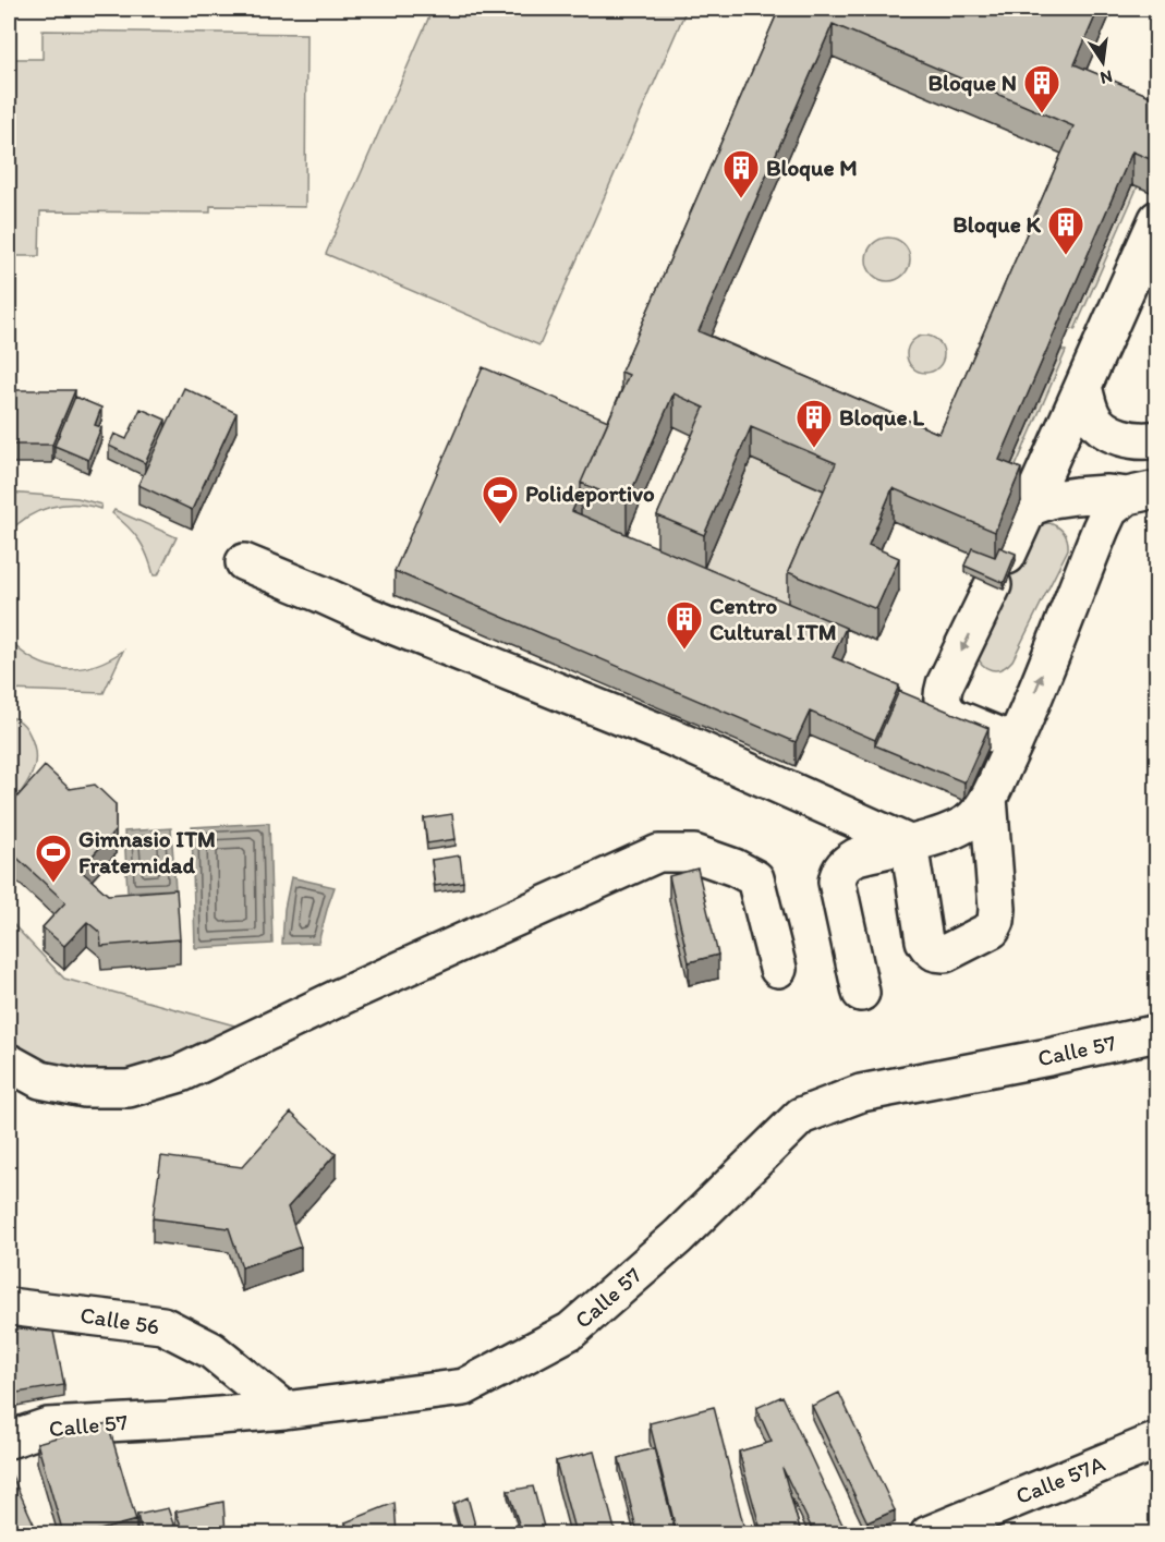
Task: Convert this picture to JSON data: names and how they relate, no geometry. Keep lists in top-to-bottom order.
{
  "streets": {
    "street": ["Calle 57", "Calle 56", "Calle 57A"]
  },
  "crossings": [
    ["Calle 57", "Calle 56"]
  ],
  "places": {
    "building": [
      "Bloque N",
      "Bloque M",
      "Bloque K",
      "Bloque L",
      "Centro Cultural ITM"
    ],
    "sports": ["Polideportivo", "Gimnasio ITM Fraternidad"]
  },
  "north": "bottom"
}
